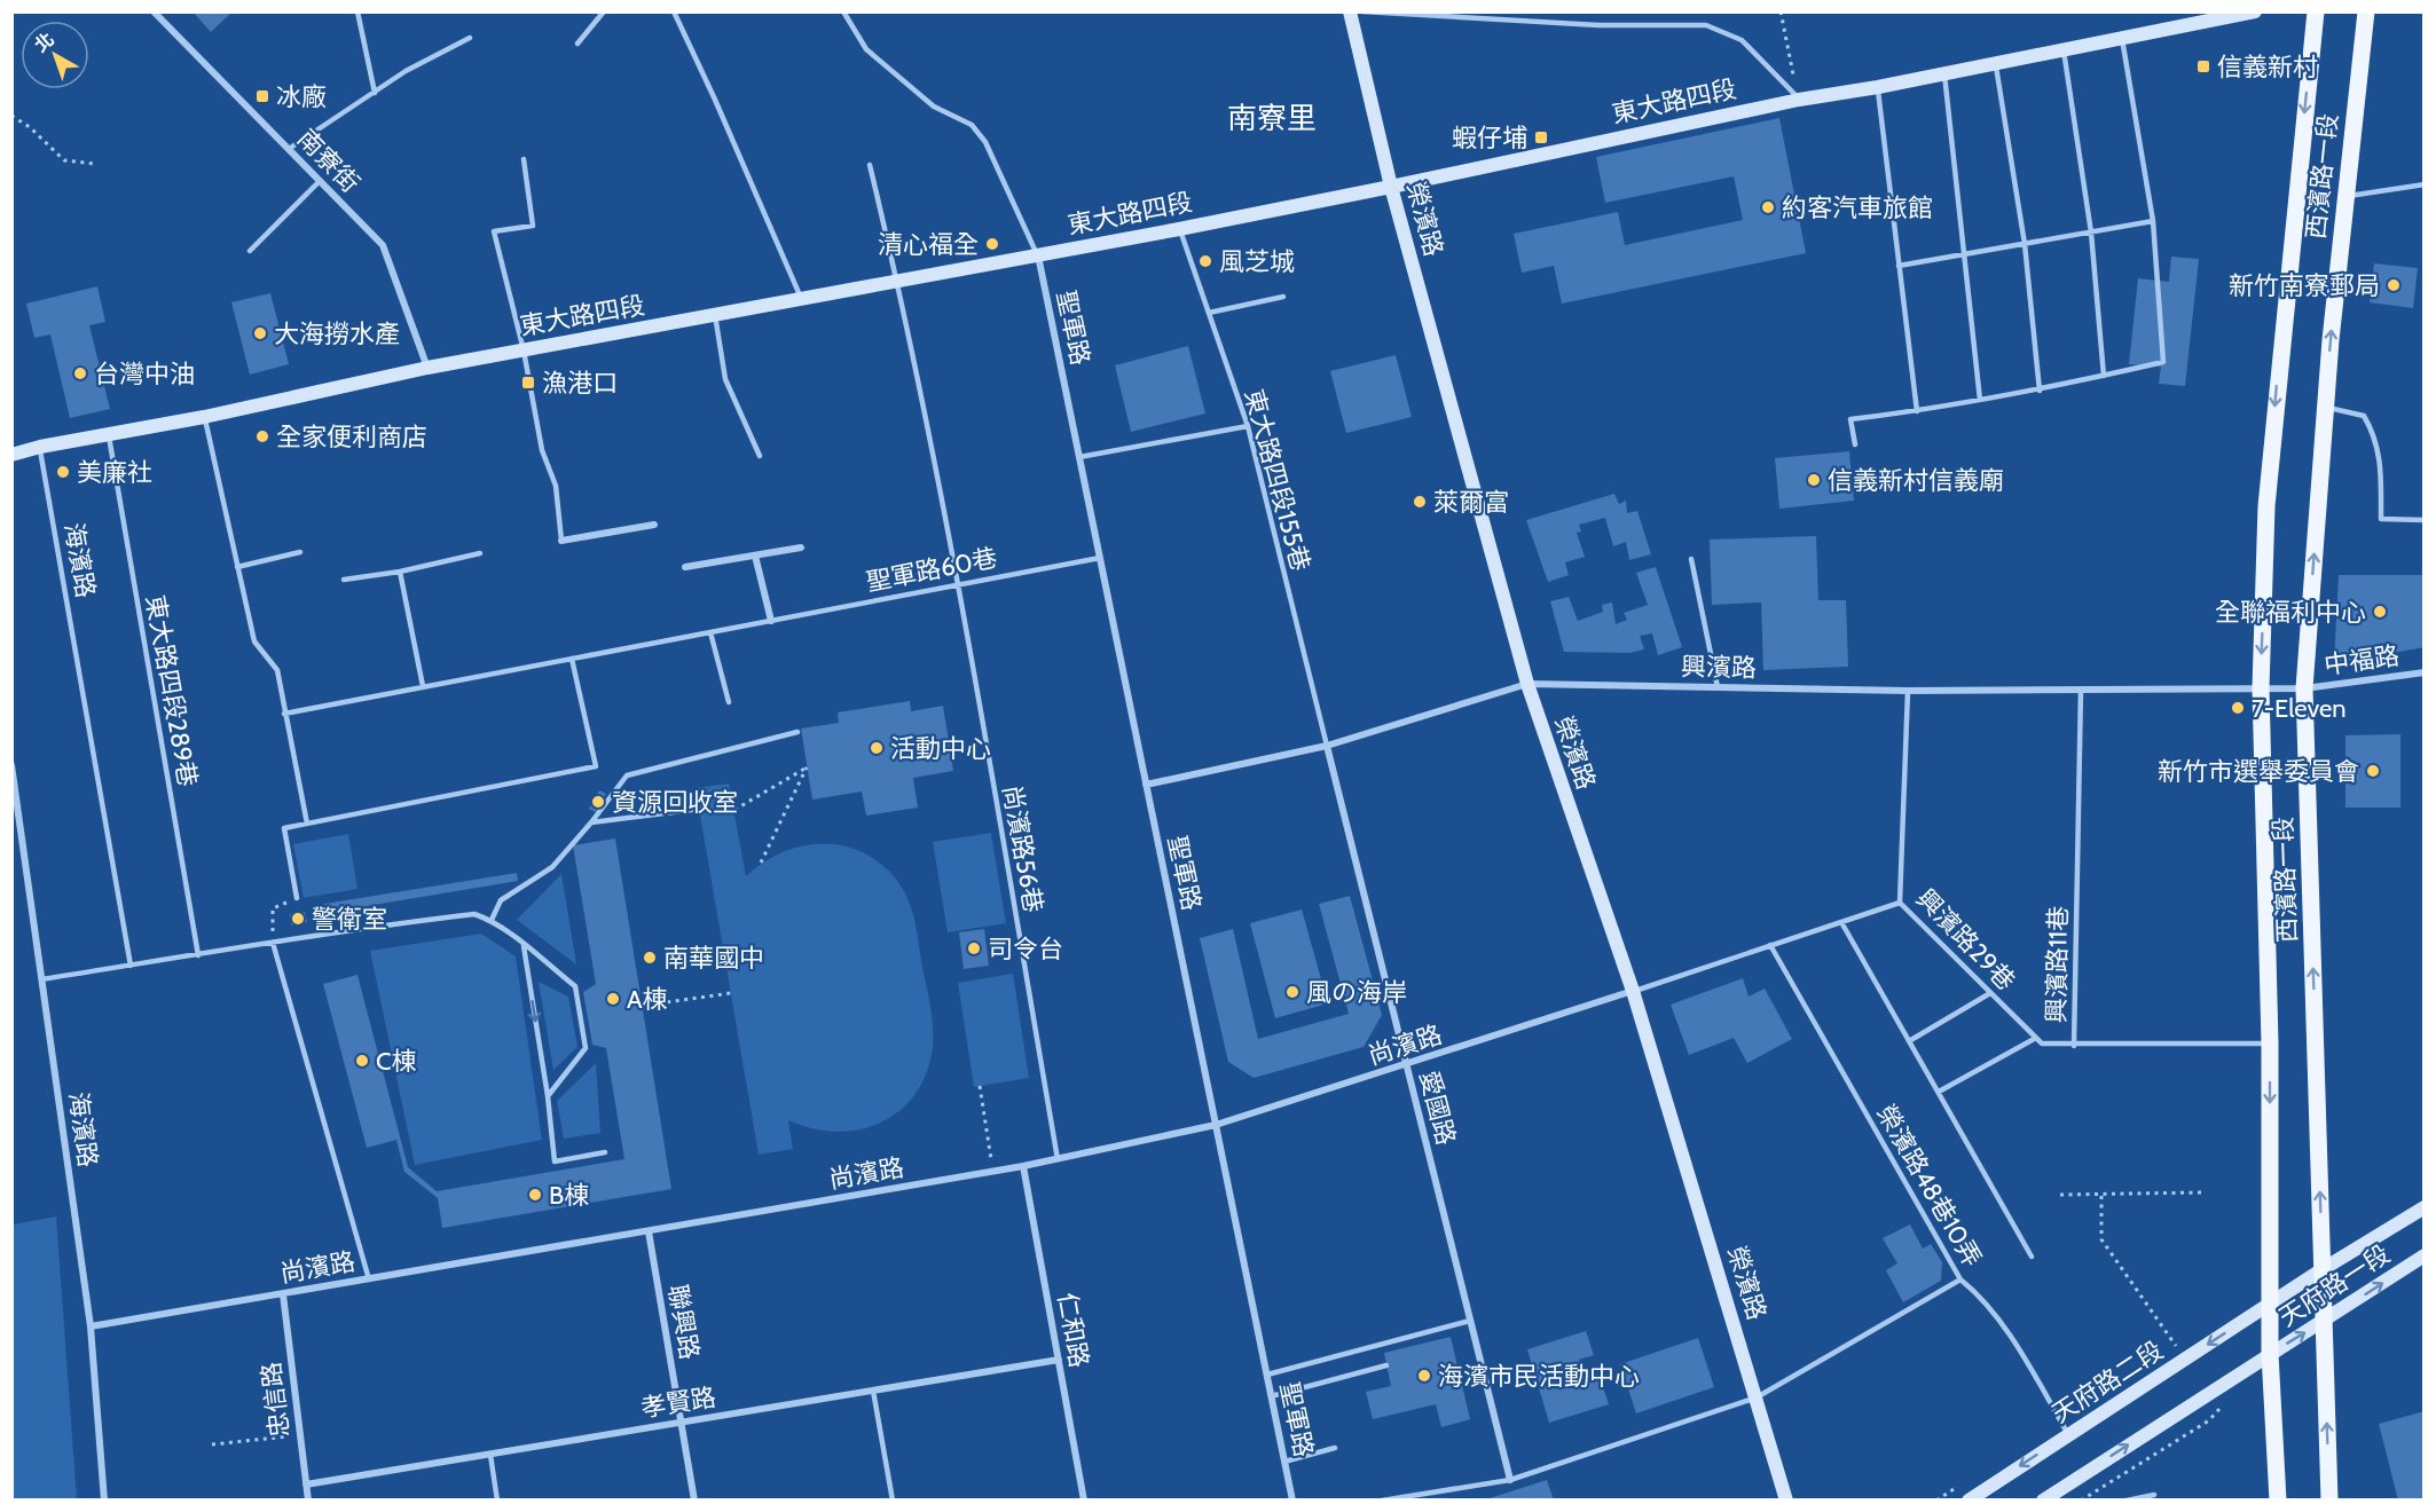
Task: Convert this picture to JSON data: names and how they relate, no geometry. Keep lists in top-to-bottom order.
{
  "streets": {
    "main road": ["西濱路一段"],
    "street": [
      "東大路四段",
      "南寮街",
      "榮濱路",
      "聖軍路",
      "海濱路",
      "中福路",
      "興濱路",
      "尚濱路",
      "愛國路",
      "天府路一段",
      "聯興路",
      "仁和路",
      "天府路二段",
      "忠信路",
      "孝賢路"
    ],
    "lane": [
      "東大路四段155巷",
      "聖軍路60巷",
      "東大路四段289巷",
      "尚濱路56巷",
      "興濱路29巷",
      "興濱路11巷",
      "榮濱路48巷10弄"
    ]
  },
  "crossings": [
    ["東大路四段", "南寮街"],
    ["東大路四段", "榮濱路"],
    ["東大路四段", "聖軍路"],
    ["東大路四段", "東大路四段155巷"],
    ["東大路四段", "海濱路"],
    ["東大路四段", "東大路四段289巷"],
    ["東大路四段", "尚濱路56巷"],
    ["西濱路一段", "中福路"],
    ["西濱路一段", "興濱路"],
    ["西濱路一段", "興濱路11巷"],
    ["西濱路一段", "天府路一段"],
    ["西濱路一段", "天府路二段"],
    ["榮濱路", "興濱路"],
    ["榮濱路", "尚濱路"],
    ["聖軍路", "聖軍路60巷"],
    ["聖軍路", "興濱路"],
    ["聖軍路", "尚濱路"],
    ["東大路四段155巷", "興濱路"],
    ["東大路四段155巷", "愛國路"],
    ["海濱路", "尚濱路"],
    ["聖軍路60巷", "尚濱路56巷"],
    ["中福路", "興濱路"],
    ["興濱路", "興濱路29巷"],
    ["興濱路", "興濱路11巷"],
    ["興濱路", "愛國路"],
    ["尚濱路56巷", "尚濱路"],
    ["尚濱路", "愛國路"],
    ["尚濱路", "聯興路"],
    ["尚濱路", "仁和路"],
    ["尚濱路", "忠信路"],
    ["榮濱路48巷10弄", "天府路二段"],
    ["天府路一段", "天府路二段"],
    ["聯興路", "孝賢路"],
    ["仁和路", "孝賢路"],
    ["忠信路", "孝賢路"]
  ],
  "districts": ["南寮里"],
  "places": {
    "transit": [
      "信義新村",
      "冰廠",
      "蝦仔埔",
      "漁港口"
    ],
    "other": [
      "約客汽車旅館",
      "清心福全",
      "風芝城",
      "新竹南寮郵局",
      "大海撈水產",
      "台灣中油",
      "全家便利商店",
      "美廉社",
      "信義新村信義廟",
      "萊爾富",
      "全聯福利中心",
      "7-Eleven",
      "活動中心",
      "新竹市選舉委員會",
      "資源回收室",
      "警衛室",
      "司令台",
      "南華國中",
      "風の海岸",
      "A棟",
      "C棟",
      "B棟",
      "海濱市民活動中心"
    ]
  },
  "north": "top left"
}
